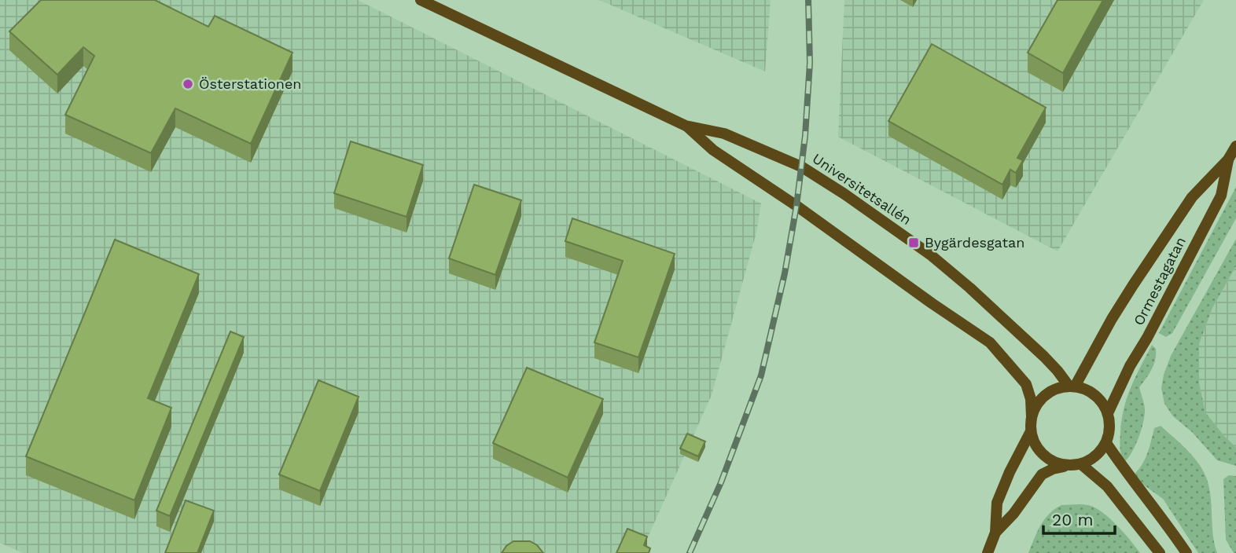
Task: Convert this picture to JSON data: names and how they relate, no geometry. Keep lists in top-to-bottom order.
{
  "streets": {
    "street": ["Universitetsallén", "Ormestagatan"]
  },
  "crossings": [
    ["Universitetsallén", "Ormestagatan"]
  ],
  "places": {
    "other": ["Österstationen"],
    "transit": ["Bygärdesgatan"]
  },
  "scale_bar": "20 m"
}
